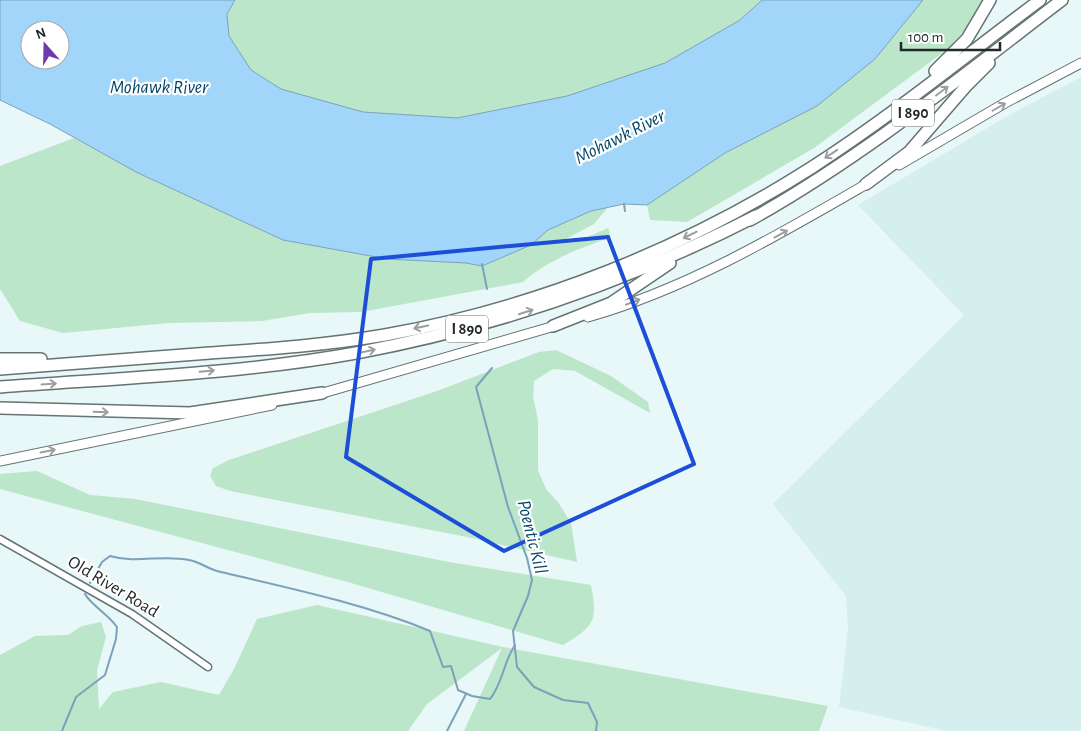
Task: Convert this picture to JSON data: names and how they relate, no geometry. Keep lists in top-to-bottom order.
{
  "streets": {
    "highway": ["I 890"],
    "street": ["Old River Road"]
  },
  "water": ["Mohawk River", "Poentic Kill"],
  "scale_bar": "100 m",
  "north": "top"
}
